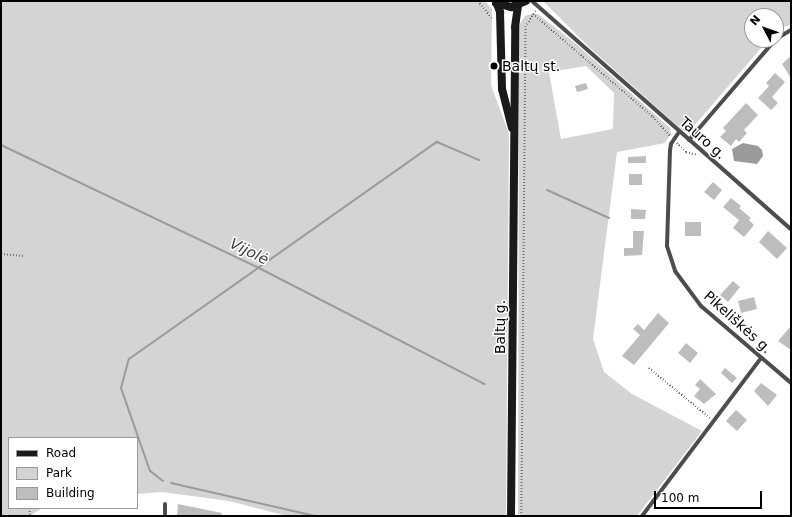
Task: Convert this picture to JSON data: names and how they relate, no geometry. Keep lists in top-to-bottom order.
{
  "streets": {
    "main road": ["Baltų g."],
    "street": ["Tauro g.", "Pikeliškės g."]
  },
  "water": ["Vijolė"],
  "places": ["Baltų st."],
  "legend": ["Road", "Park", "Building"],
  "scale_bar": "100 m",
  "north": "top left"
}
